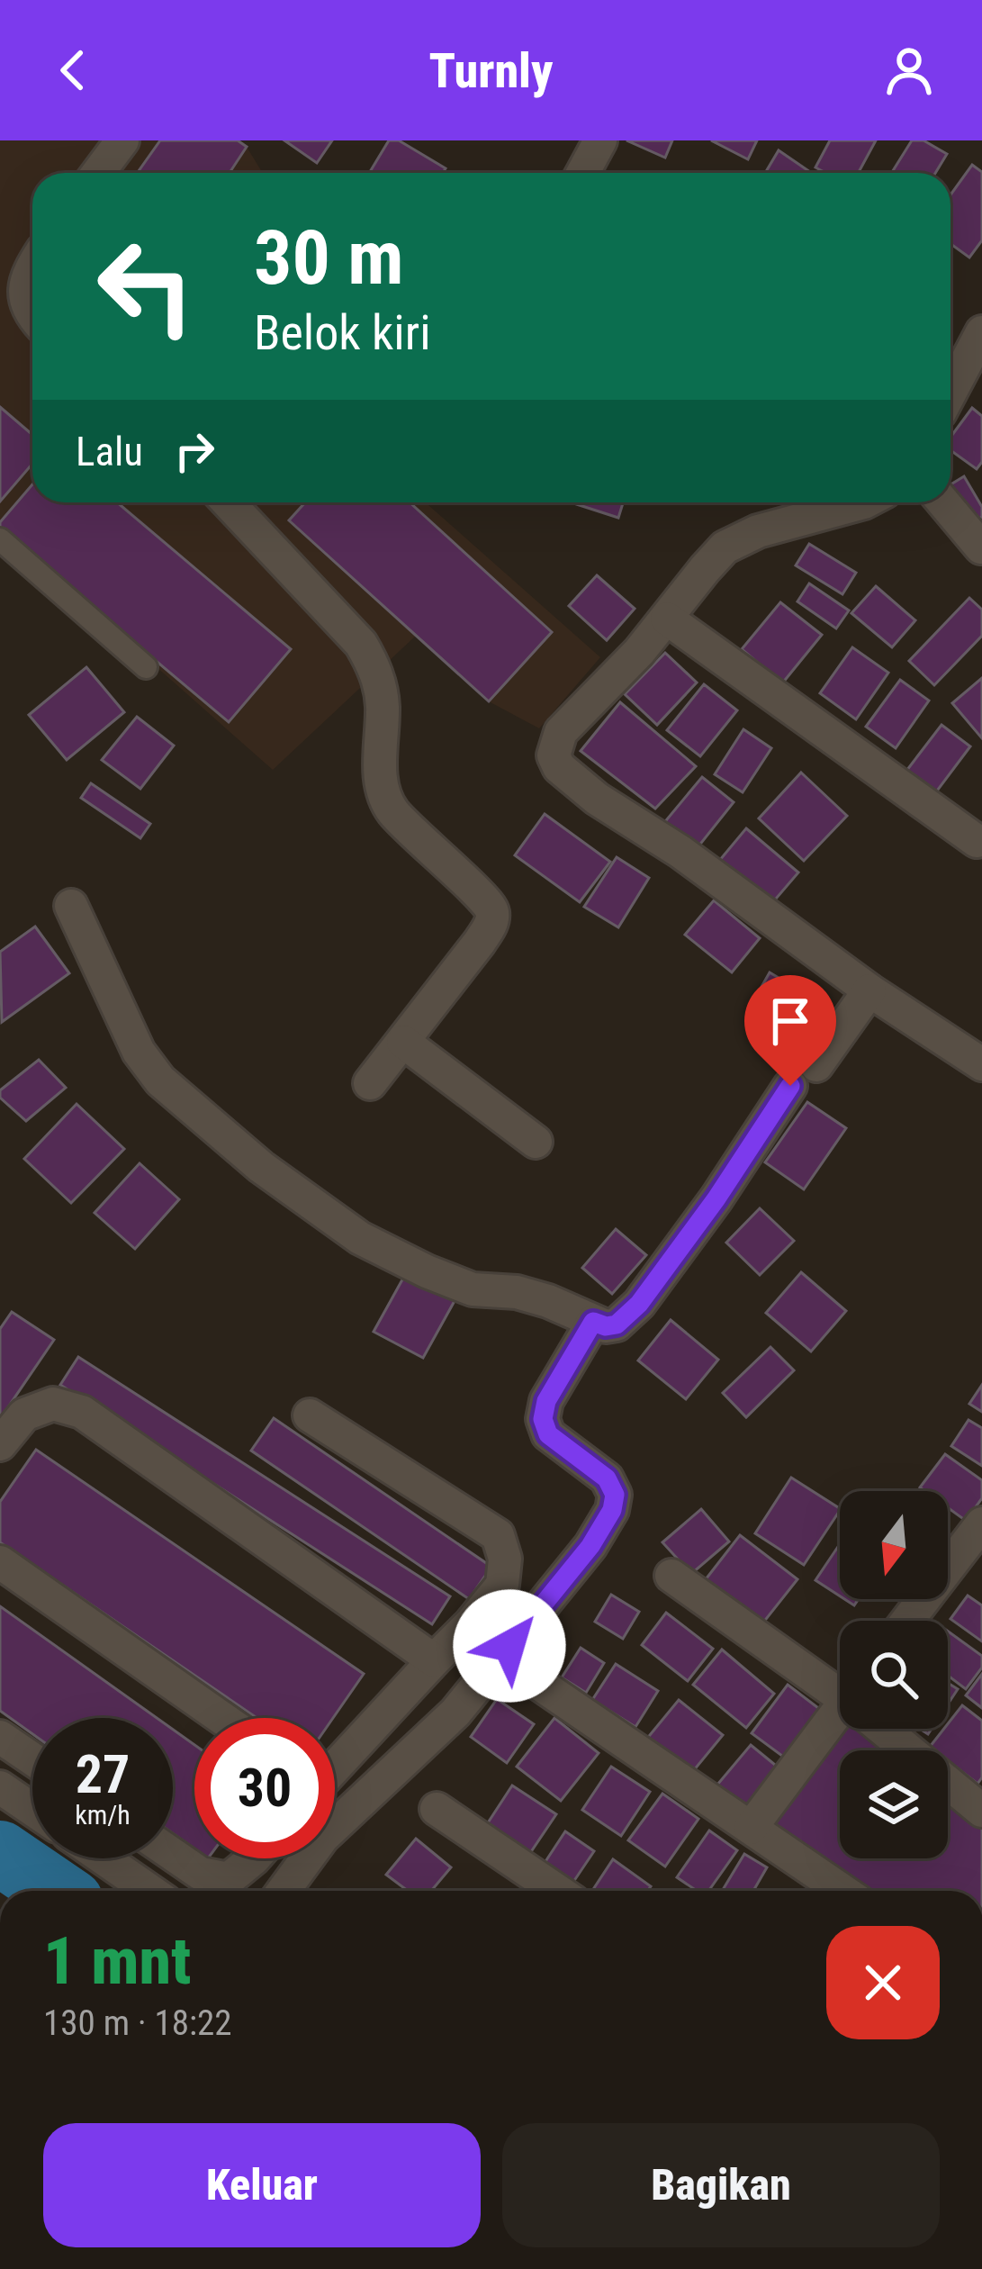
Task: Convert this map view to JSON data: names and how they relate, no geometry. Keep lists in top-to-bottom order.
{
  "north": "bottom",
  "page": {
    "header": "Turnly",
    "turn": ["30 m", "Belok kiri"],
    "then": "Lalu",
    "speed": "27 km/h",
    "limit": "30",
    "heading": ["1 mnt", "130 m · 18:22"],
    "buttons": ["Keluar", "Bagikan"]
  }
}
